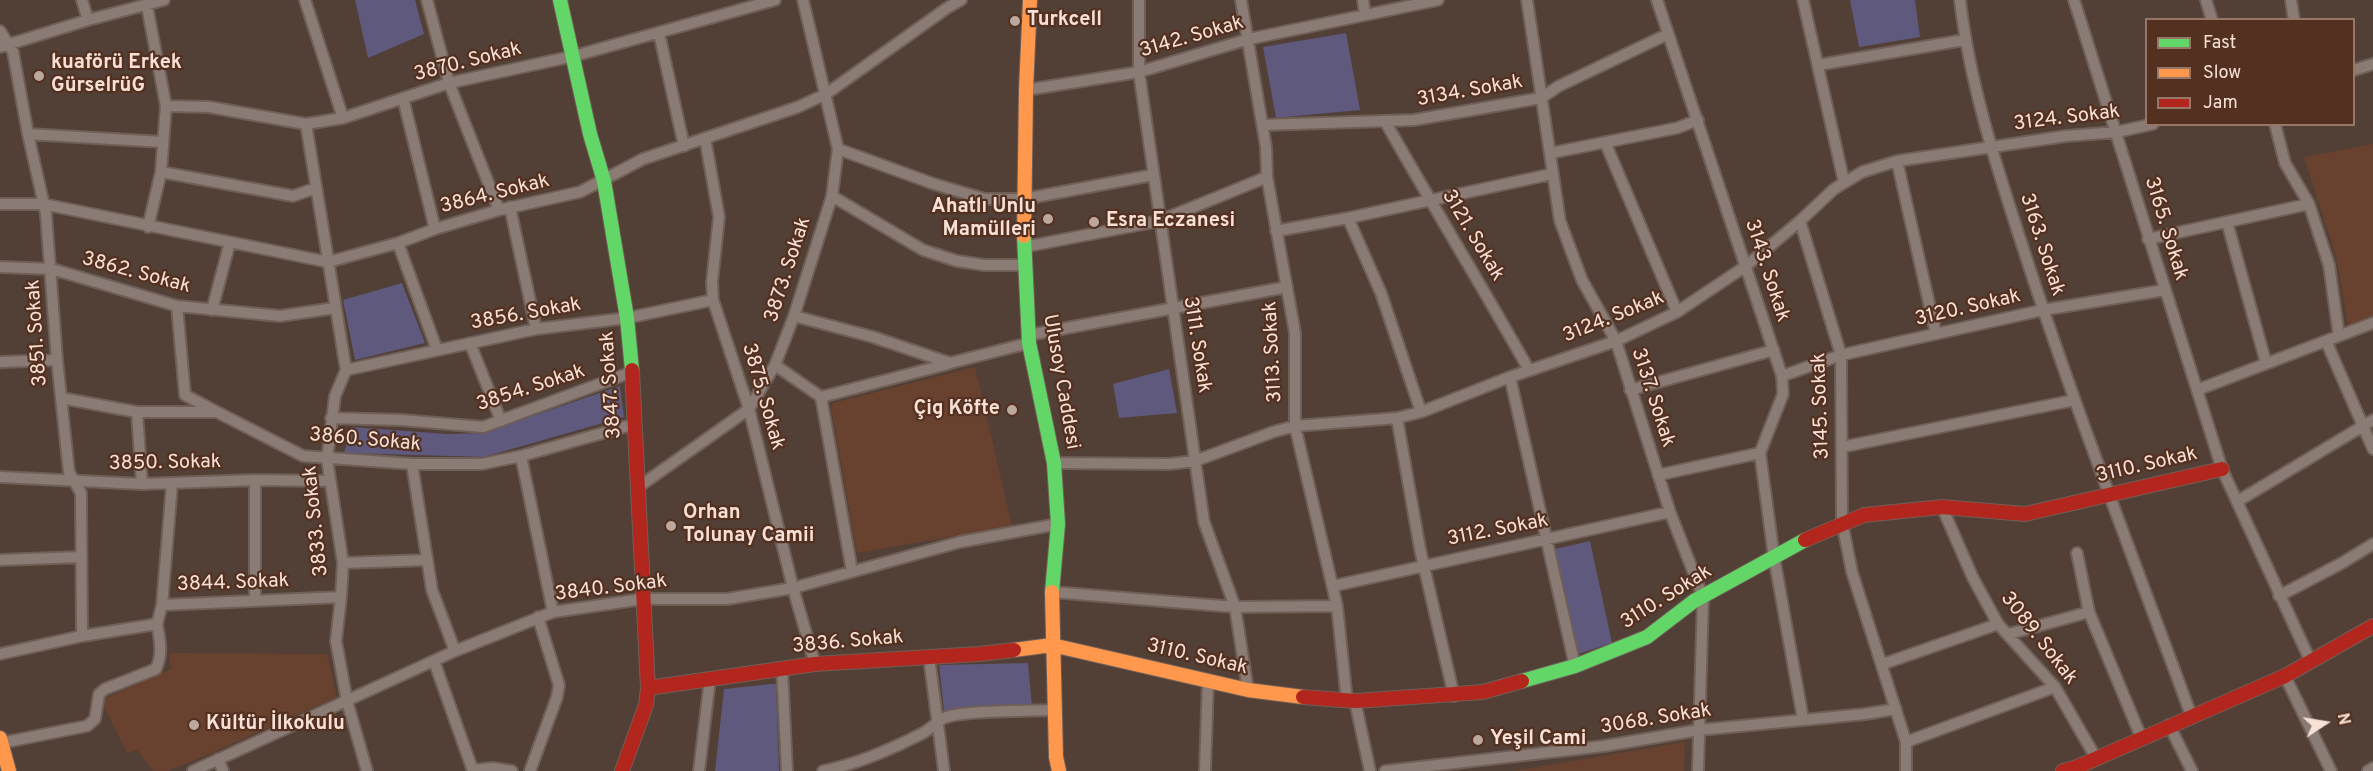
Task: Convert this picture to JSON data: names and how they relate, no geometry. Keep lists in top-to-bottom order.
{
  "streets": {
    "street": [
      "3142. Sokak",
      "3870. Sokak",
      "3134. Sokak",
      "3124. Sokak",
      "3864. Sokak",
      "3165. Sokak",
      "3121. Sokak",
      "3163. Sokak",
      "3873. Sokak",
      "3143. Sokak",
      "3862. Sokak",
      "3120. Sokak",
      "3856. Sokak",
      "3851. Sokak",
      "3111. Sokak",
      "3113. Sokak",
      "Ulusoy Caddesi",
      "3847. Sokak",
      "3854. Sokak",
      "3875. Sokak",
      "3137. Sokak",
      "3145. Sokak",
      "3860. Sokak",
      "3850. Sokak",
      "3110. Sokak",
      "3833. Sokak",
      "3112. Sokak",
      "3844. Sokak",
      "3840. Sokak",
      "3089. Sokak",
      "3836. Sokak",
      "3068. Sokak"
    ]
  },
  "crossings": [
    ["3142. Sokak", "3111. Sokak"],
    ["3142. Sokak", "3113. Sokak"],
    ["3142. Sokak", "Ulusoy Caddesi"],
    ["3870. Sokak", "3847. Sokak"],
    ["3134. Sokak", "3121. Sokak"],
    ["3134. Sokak", "3143. Sokak"],
    ["3134. Sokak", "3113. Sokak"],
    ["3134. Sokak", "3137. Sokak"],
    ["3124. Sokak", "3165. Sokak"],
    ["3124. Sokak", "3121. Sokak"],
    ["3124. Sokak", "3163. Sokak"],
    ["3124. Sokak", "3143. Sokak"],
    ["3124. Sokak", "3111. Sokak"],
    ["3124. Sokak", "3113. Sokak"],
    ["3124. Sokak", "Ulusoy Caddesi"],
    ["3124. Sokak", "3137. Sokak"],
    ["3124. Sokak", "3145. Sokak"],
    ["3864. Sokak", "3873. Sokak"],
    ["3864. Sokak", "3851. Sokak"],
    ["3864. Sokak", "3847. Sokak"],
    ["3864. Sokak", "3875. Sokak"],
    ["3165. Sokak", "3120. Sokak"],
    ["3165. Sokak", "3110. Sokak"],
    ["3163. Sokak", "3120. Sokak"],
    ["3163. Sokak", "3110. Sokak"],
    ["3873. Sokak", "3847. Sokak"],
    ["3873. Sokak", "3875. Sokak"],
    ["3143. Sokak", "3120. Sokak"],
    ["3143. Sokak", "3110. Sokak"],
    ["3143. Sokak", "3068. Sokak"],
    ["3862. Sokak", "3851. Sokak"],
    ["3120. Sokak", "3145. Sokak"],
    ["3856. Sokak", "3847. Sokak"],
    ["3856. Sokak", "3875. Sokak"],
    ["3856. Sokak", "3833. Sokak"],
    ["3851. Sokak", "3860. Sokak"],
    ["3851. Sokak", "3850. Sokak"],
    ["3111. Sokak", "3110. Sokak"],
    ["3113. Sokak", "3110. Sokak"],
    ["3113. Sokak", "3112. Sokak"],
    ["Ulusoy Caddesi", "3110. Sokak"],
    ["Ulusoy Caddesi", "3840. Sokak"],
    ["Ulusoy Caddesi", "3836. Sokak"],
    ["3847. Sokak", "3854. Sokak"],
    ["3847. Sokak", "3860. Sokak"],
    ["3847. Sokak", "3840. Sokak"],
    ["3847. Sokak", "3836. Sokak"],
    ["3854. Sokak", "3833. Sokak"],
    ["3875. Sokak", "3840. Sokak"],
    ["3875. Sokak", "3836. Sokak"],
    ["3137. Sokak", "3110. Sokak"],
    ["3137. Sokak", "3112. Sokak"],
    ["3145. Sokak", "3110. Sokak"],
    ["3145. Sokak", "3068. Sokak"],
    ["3860. Sokak", "3833. Sokak"],
    ["3850. Sokak", "3833. Sokak"],
    ["3110. Sokak", "3089. Sokak"],
    ["3110. Sokak", "3836. Sokak"],
    ["3833. Sokak", "3844. Sokak"],
    ["3833. Sokak", "3840. Sokak"]
  ],
  "places": [
    "Turkcell",
    "kuaförü Erkek GürselrüG",
    "Ahatlı Unlu Mamülleri",
    "Esra Eczanesi",
    "Çig Köfte",
    "Orhan Tolunay Camii",
    "Kültür İlkokulu",
    "Yeşil Cami"
  ],
  "legend": ["Fast", "Slow", "Jam"],
  "north": "right"
}
